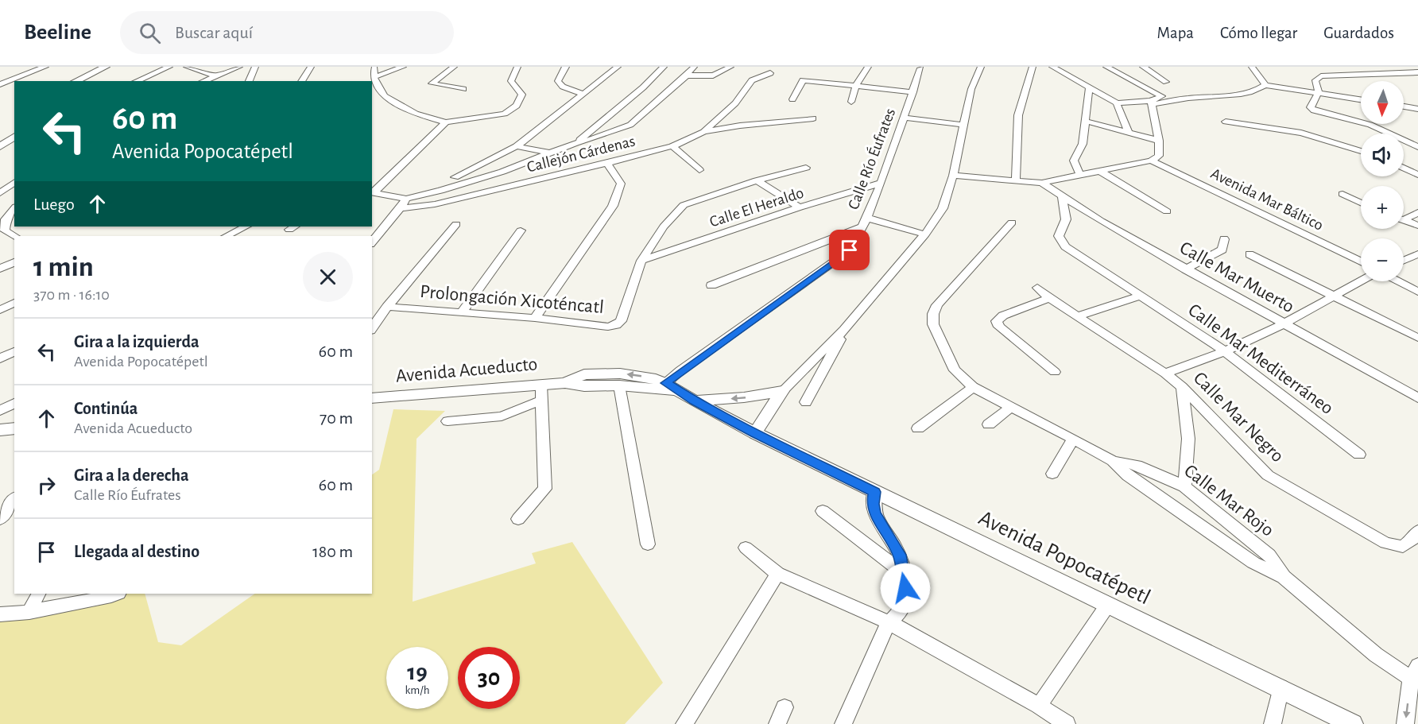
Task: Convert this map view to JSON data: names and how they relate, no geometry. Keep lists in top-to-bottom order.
{
  "streets": {
    "main road": ["Avenida Acueducto", "Avenida Popocatépetl"],
    "street": [
      "Callejón Cárdenas",
      "Calle Río Éufrates",
      "Avenida Mar Báltico",
      "Calle El Heraldo",
      "Calle Mar Muerto",
      "Prolongación Xicoténcatl",
      "Calle Mar Mediterráneo",
      "Calle Mar Negro",
      "Calle Mar Rojo"
    ]
  },
  "crossings": [
    ["Calle Río Éufrates", "Calle El Heraldo"],
    ["Calle Río Éufrates", "Avenida Acueducto"],
    ["Calle El Heraldo", "Prolongación Xicoténcatl"],
    ["Calle Mar Muerto", "Calle Mar Mediterráneo"],
    ["Avenida Acueducto", "Avenida Popocatépetl"]
  ],
  "north": "bottom",
  "page": {
    "header": "Beeline",
    "search": "Buscar aquí",
    "nav": ["Mapa", "Cómo llegar", "Guardados"],
    "map_buttons": ["+", "−"],
    "turn": ["60 m", "Avenida Popocatépetl"],
    "then": "Luego",
    "heading": ["1 min", "370 m · 16:10"],
    "list": [
      {
        "name": "Gira a la izquierda",
        "note": "Avenida Popocatépetl",
        "value": "60 m"
      },
      {
        "name": "Continúa",
        "note": "Avenida Acueducto",
        "value": "70 m"
      },
      {
        "name": "Gira a la derecha",
        "note": "Calle Río Éufrates",
        "value": "60 m"
      },
      {
        "name": "Llegada al destino",
        "value": "180 m"
      }
    ],
    "speed": "19 km/h",
    "limit": "30"
  }
}
